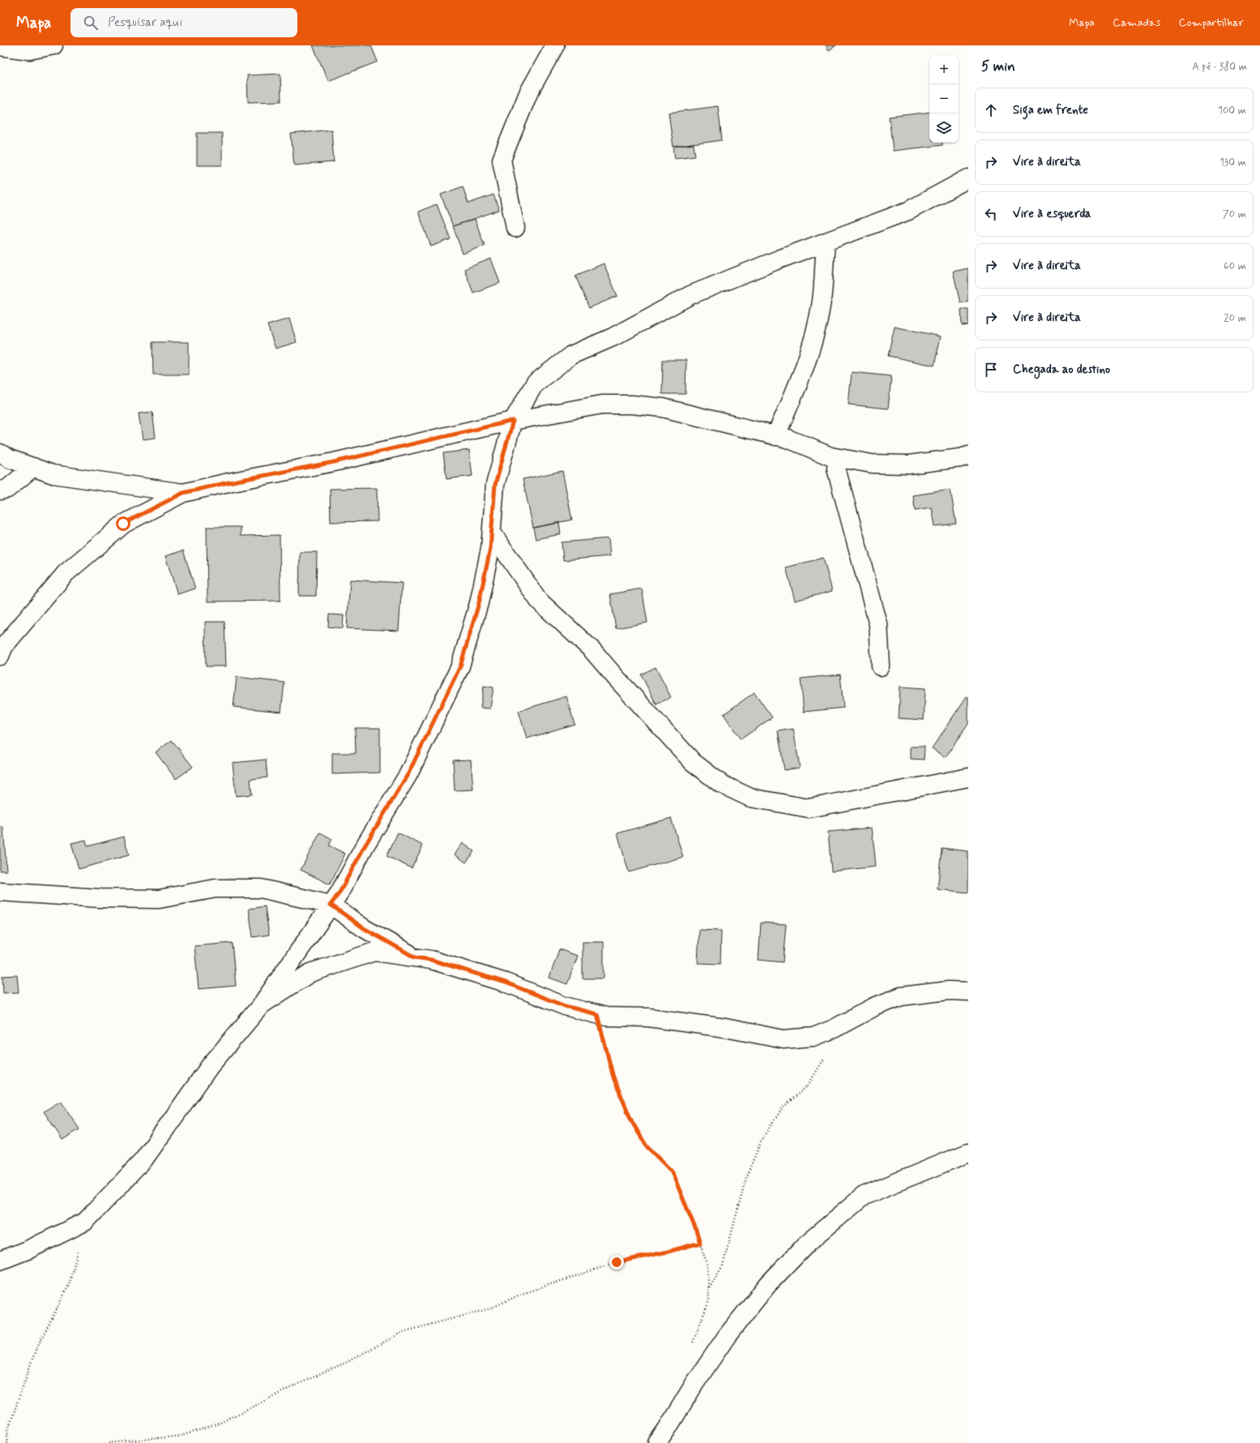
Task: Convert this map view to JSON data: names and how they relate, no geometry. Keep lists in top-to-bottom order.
{
  "page": {
    "header": "Mapa",
    "search": "Pesquisar aqui",
    "nav": ["Mapa", "Camadas", "Compartilhar"],
    "heading": ["5 min", "A pé · 380 m"],
    "map_buttons": ["+", "−"],
    "list": [
      ["Siga em frente", "100 m"],
      ["Vire à direita", "130 m"],
      ["Vire à esquerda", "70 m"],
      ["Vire à direita", "60 m"],
      ["Vire à direita", "20 m"],
      "Chegada ao destino"
    ]
  }
}
